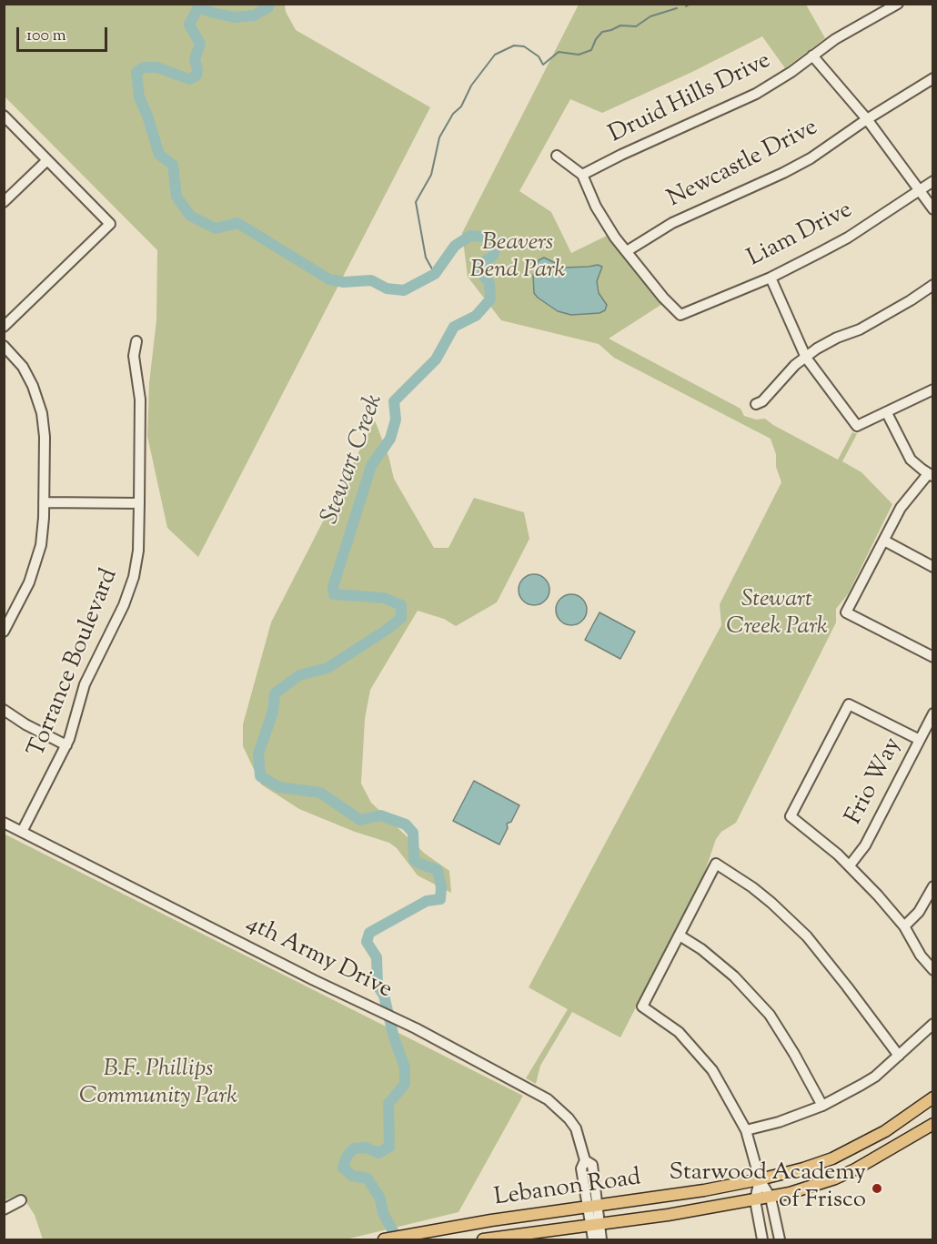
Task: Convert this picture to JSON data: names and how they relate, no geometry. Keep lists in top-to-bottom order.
{
  "streets": {
    "main road": ["Lebanon Road"],
    "street": [
      "Druid Hills Drive",
      "Newcastle Drive",
      "Liam Drive",
      "Torrance Boulevard",
      "Frio Way",
      "4th Army Drive"
    ]
  },
  "crossings": [
    ["Newcastle Drive", "Liam Drive"],
    ["Torrance Boulevard", "4th Army Drive"],
    ["4th Army Drive", "Lebanon Road"]
  ],
  "water": ["Stewart Creek"],
  "parks": ["Beavers Bend Park", "Stewart Creek Park", "B.F. Phillips Community Park"],
  "places": ["Starwood Academy of Frisco"],
  "scale_bar": "100 m"
}
